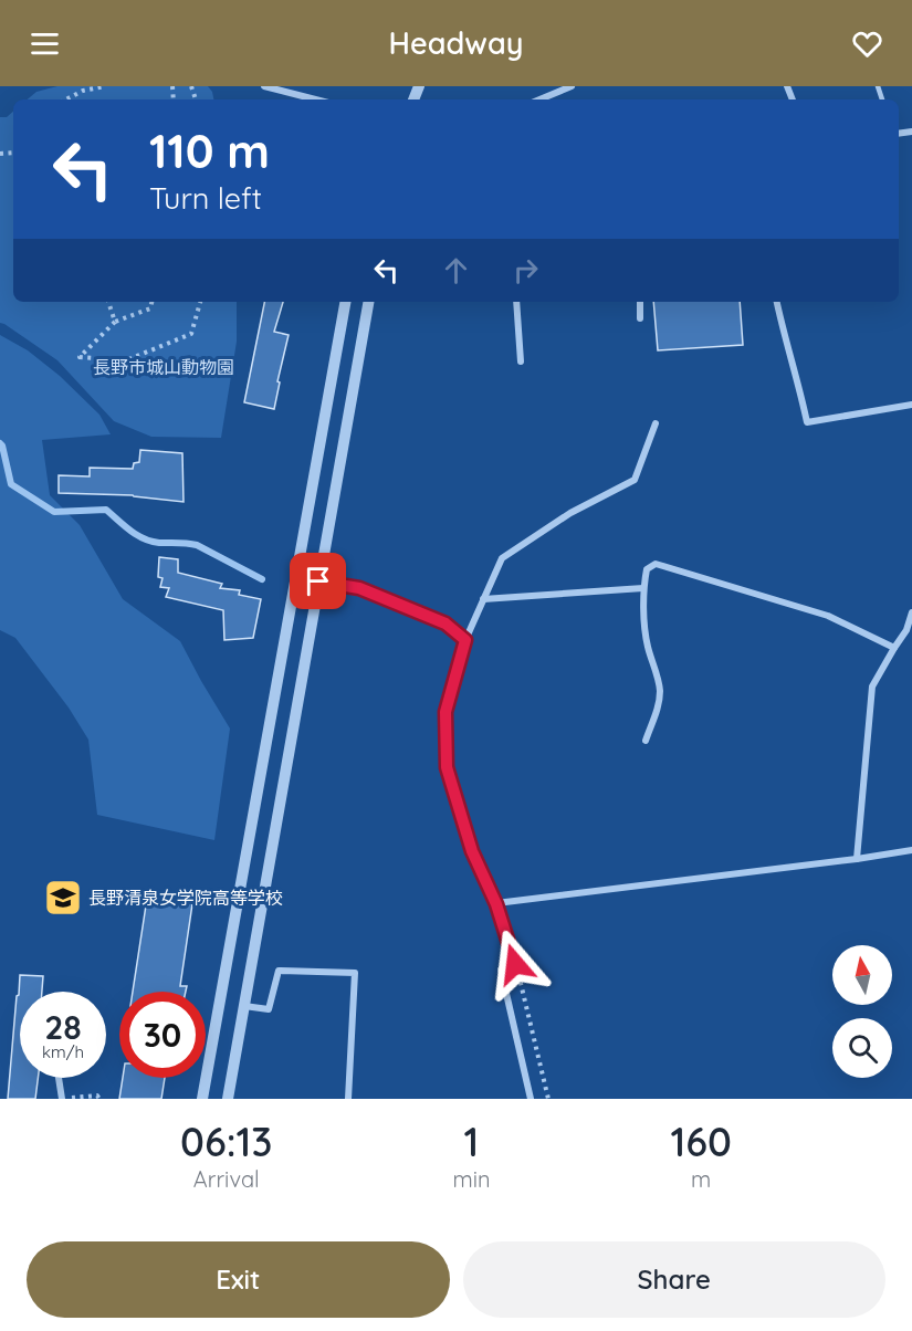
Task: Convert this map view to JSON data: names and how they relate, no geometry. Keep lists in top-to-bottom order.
{
  "parks": ["長野市城山動物園"],
  "places": {
    "school or university": ["長野清泉女学院高等学校"]
  },
  "north": "top",
  "page": {
    "header": "Headway",
    "turn": ["110 m", "Turn left"],
    "speed": "28 km/h",
    "limit": "30",
    "eta": [
      "06:13",
      "Arrival",
      "1",
      "min",
      "160",
      "m"
    ],
    "buttons": ["Exit", "Share"]
  }
}
